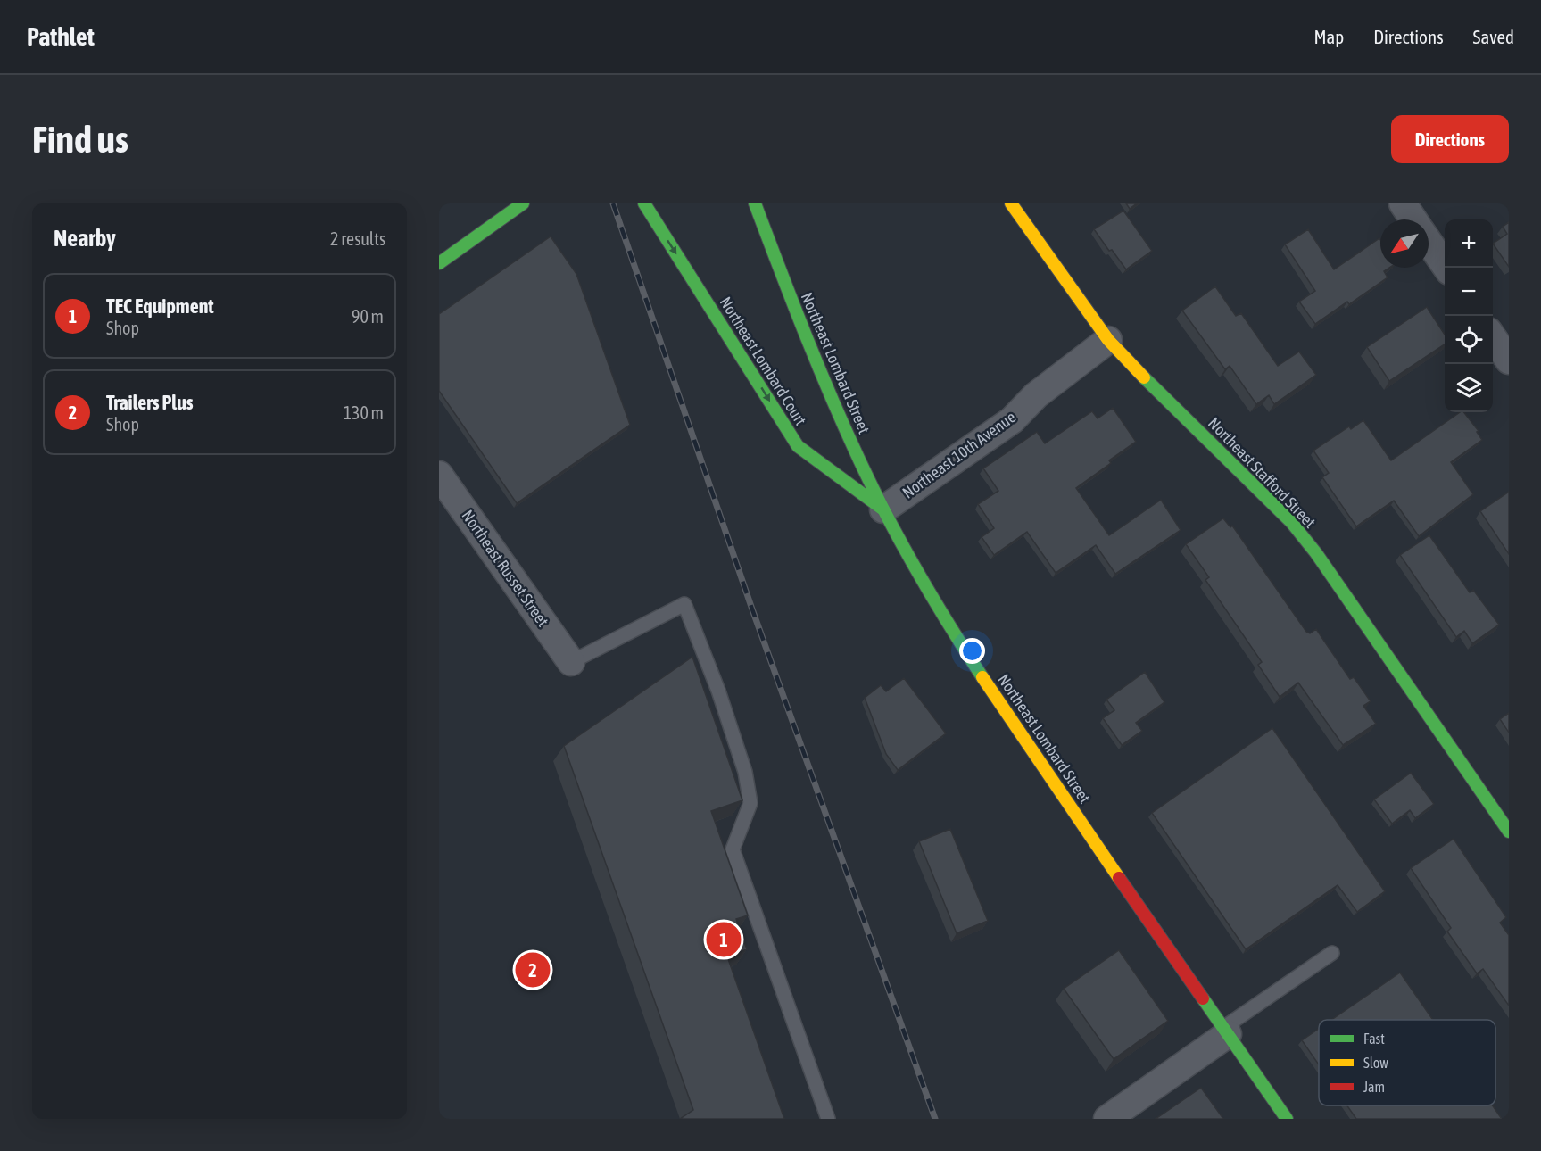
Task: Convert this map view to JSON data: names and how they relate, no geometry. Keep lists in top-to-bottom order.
{
  "streets": {
    "street": [
      "Northeast Lombard Court",
      "Northeast Lombard Street",
      "Northeast 10th Avenue",
      "Northeast Stafford Street",
      "Northeast Russet Street"
    ]
  },
  "crossings": [
    ["Northeast Lombard Court", "Northeast Lombard Street"],
    ["Northeast Lombard Court", "Northeast 10th Avenue"],
    ["Northeast Lombard Street", "Northeast 10th Avenue"],
    ["Northeast 10th Avenue", "Northeast Stafford Street"]
  ],
  "one_way": ["Northeast Lombard Court"],
  "legend": ["Fast", "Slow", "Jam"],
  "north": "bottom left",
  "page": {
    "header": "Pathlet",
    "nav": ["Map", "Directions", "Saved"],
    "buttons": "Directions",
    "title": "Find us",
    "heading": ["Nearby", "2 results"],
    "map_buttons": ["+", "−"],
    "list": [
      {
        "mark": "1",
        "name": "TEC Equipment",
        "note": "Shop",
        "value": "90 m"
      },
      {
        "mark": "2",
        "name": "Trailers Plus",
        "note": "Shop",
        "value": "130 m"
      }
    ],
    "pins": ["1", "2"]
  }
}
